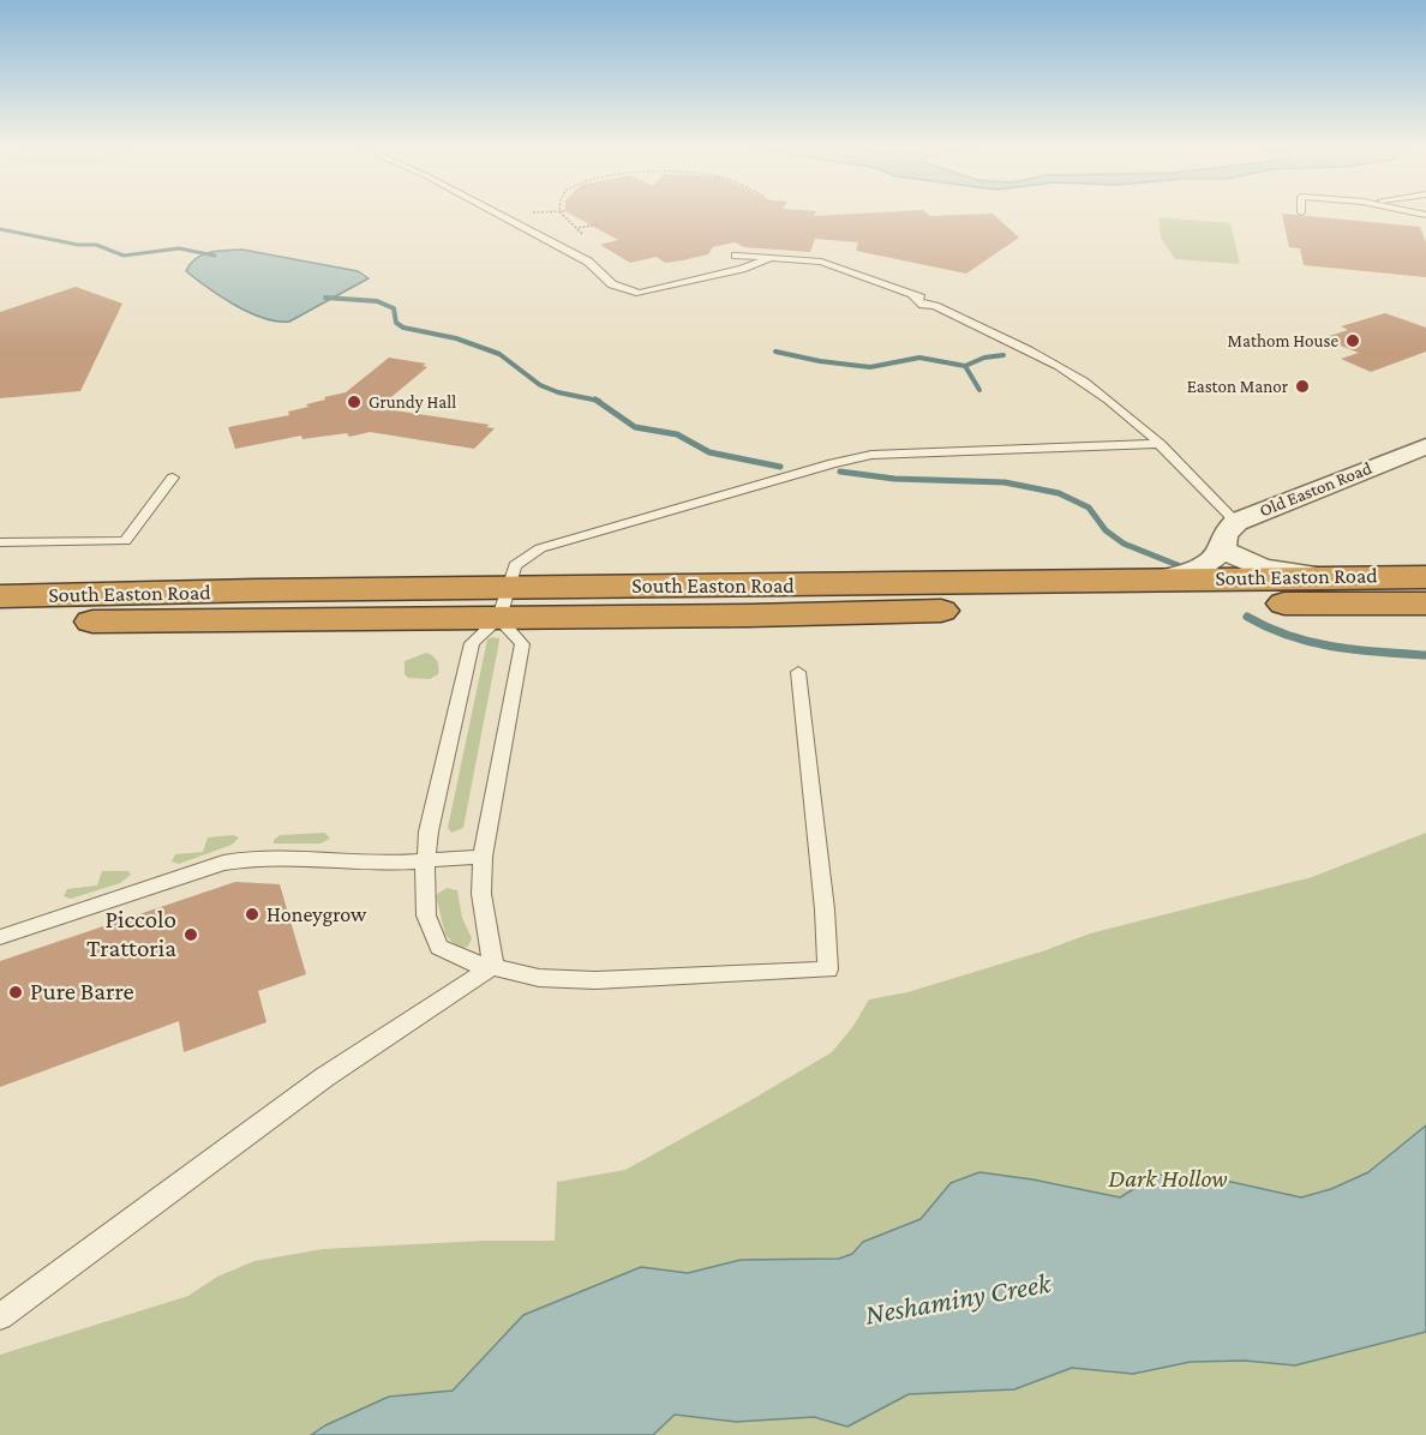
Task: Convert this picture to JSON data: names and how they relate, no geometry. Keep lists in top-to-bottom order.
{
  "streets": {
    "highway": ["South Easton Road"],
    "street": ["Old Easton Road"]
  },
  "crossings": [
    ["Old Easton Road", "South Easton Road"]
  ],
  "water": ["Neshaminy Creek"],
  "parks": ["Dark Hollow"],
  "places": [
    "Mathom House",
    "Easton Manor",
    "Grundy Hall",
    "Honeygrow",
    "Piccolo Trattoria",
    "Pure Barre"
  ]
}
